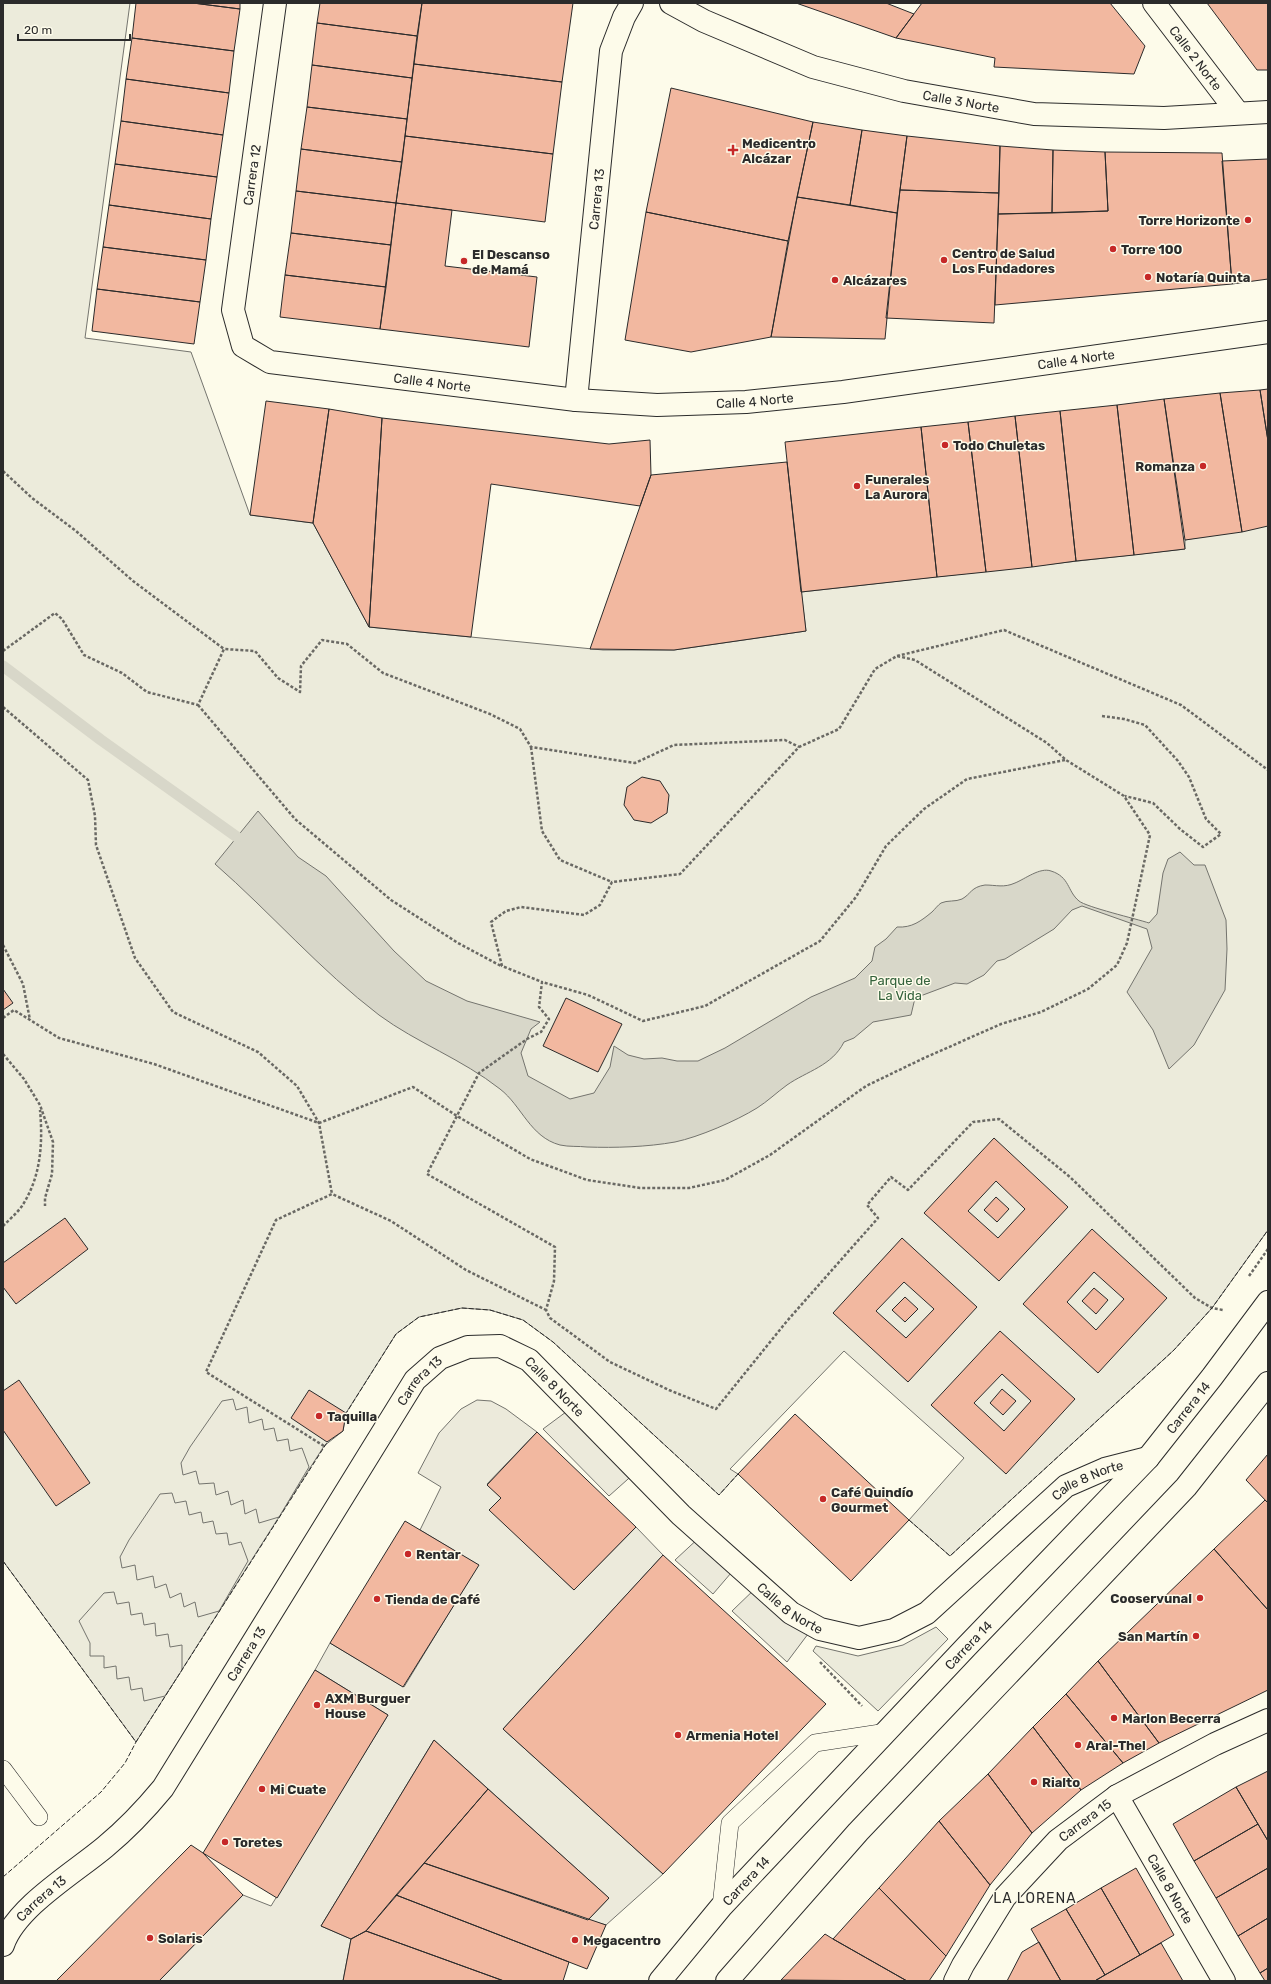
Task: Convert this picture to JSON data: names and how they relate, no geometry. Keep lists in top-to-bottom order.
{
  "streets": {
    "street": [
      "Calle 2 Norte",
      "Calle 3 Norte",
      "Carrera 12",
      "Carrera 13",
      "Calle 4 Norte",
      "Calle 8 Norte",
      "Carrera 14",
      "Carrera 15"
    ]
  },
  "crossings": [
    ["Calle 2 Norte", "Calle 3 Norte"],
    ["Carrera 12", "Calle 4 Norte"],
    ["Carrera 13", "Calle 4 Norte"],
    ["Carrera 13", "Calle 8 Norte"],
    ["Calle 8 Norte", "Carrera 14"],
    ["Calle 8 Norte", "Carrera 15"]
  ],
  "districts": ["LA LORENA"],
  "parks": ["Parque de La Vida"],
  "places": {
    "health": ["Medicentro Alcázar"],
    "other": [
      "Torre Horizonte",
      "Torre 100",
      "Centro de Salud Los Fundadores",
      "El Descanso de Mamá",
      "Notaría Quinta",
      "Alcázares",
      "Todo Chuletas",
      "Romanza",
      "Funerales La Aurora",
      "Taquilla",
      "Café Quindío Gourmet",
      "Rentar",
      "Cooservunal",
      "Tienda de Café",
      "San Martín",
      "AXM Burguer House",
      "Marlon Becerra",
      "Armenia Hotel",
      "Aral-Thel",
      "Rialto",
      "Mi Cuate",
      "Toretes",
      "Solaris",
      "Megacentro"
    ]
  },
  "scale_bar": "20 m"
}
